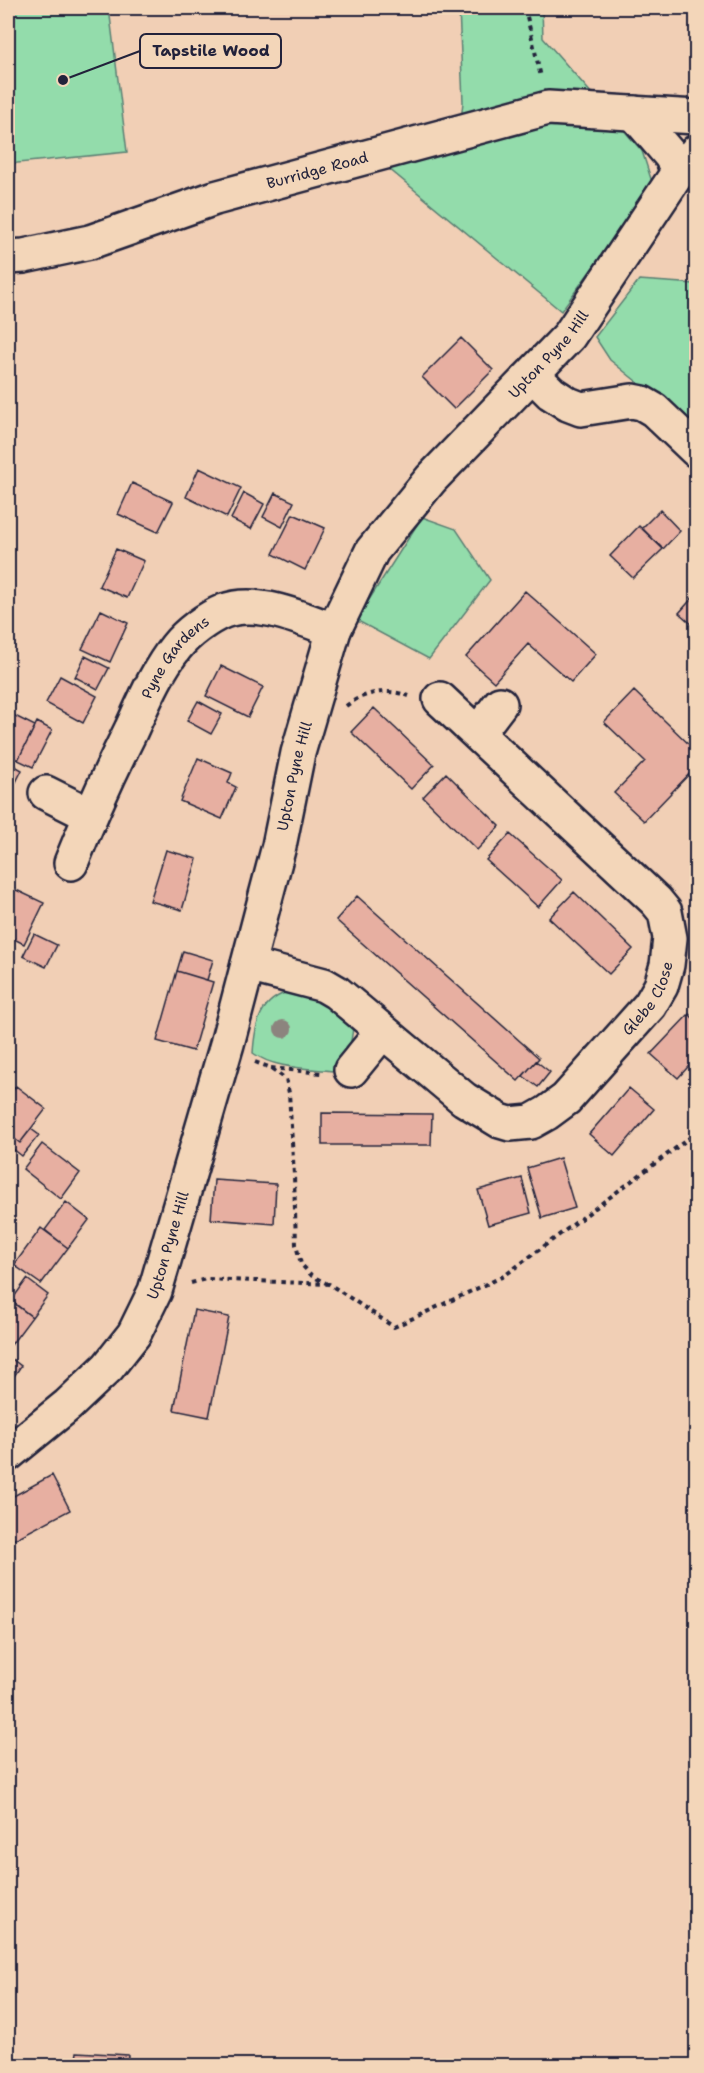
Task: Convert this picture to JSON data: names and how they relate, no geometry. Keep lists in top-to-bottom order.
{
  "streets": {
    "street": [
      "Burridge Road",
      "Upton Pyne Hill",
      "Pyne Gardens",
      "Glebe Close"
    ]
  },
  "crossings": [
    ["Upton Pyne Hill", "Pyne Gardens"],
    ["Upton Pyne Hill", "Glebe Close"]
  ],
  "places": ["Tapstile Wood"]
}
